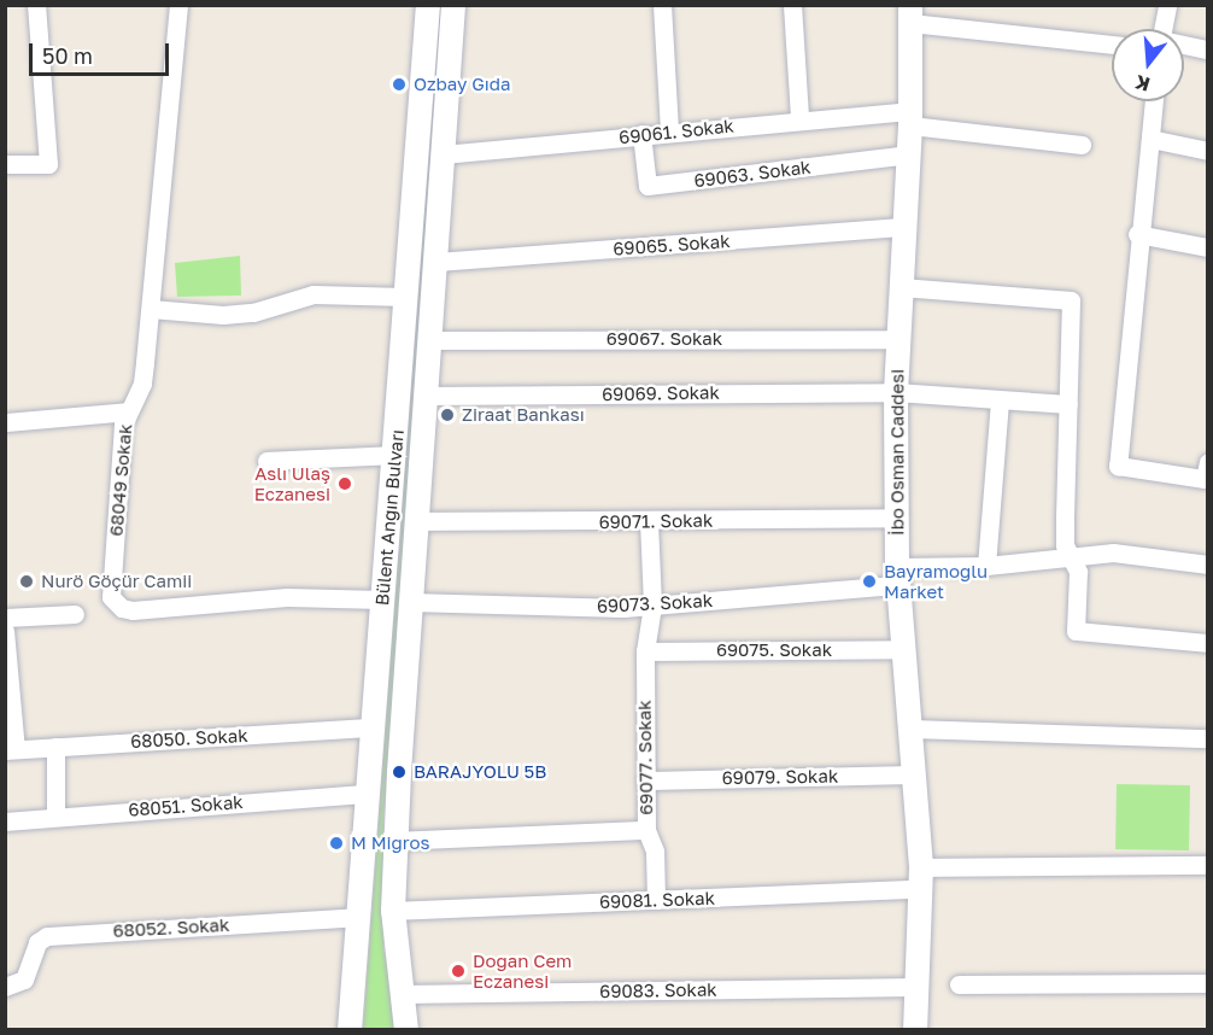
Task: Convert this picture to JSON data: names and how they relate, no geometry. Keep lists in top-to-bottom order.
{
  "streets": {
    "main road": ["İbo Osman Caddesi", "Bülent Angın Bulvarı"],
    "street": [
      "69061. Sokak",
      "69063. Sokak",
      "69065. Sokak",
      "69067. Sokak",
      "69069. Sokak",
      "68049 Sokak",
      "69071. Sokak",
      "69073. Sokak",
      "69075. Sokak",
      "68050. Sokak",
      "69077. Sokak",
      "69079. Sokak",
      "68051. Sokak",
      "69081. Sokak",
      "68052. Sokak",
      "69083. Sokak"
    ]
  },
  "crossings": [
    ["69061. Sokak", "69063. Sokak"],
    ["69061. Sokak", "İbo Osman Caddesi"],
    ["69061. Sokak", "Bülent Angın Bulvarı"],
    ["69063. Sokak", "İbo Osman Caddesi"],
    ["69065. Sokak", "İbo Osman Caddesi"],
    ["69065. Sokak", "Bülent Angın Bulvarı"],
    ["69067. Sokak", "İbo Osman Caddesi"],
    ["69067. Sokak", "Bülent Angın Bulvarı"],
    ["69069. Sokak", "İbo Osman Caddesi"],
    ["69069. Sokak", "Bülent Angın Bulvarı"],
    ["İbo Osman Caddesi", "69071. Sokak"],
    ["İbo Osman Caddesi", "69073. Sokak"],
    ["İbo Osman Caddesi", "69075. Sokak"],
    ["İbo Osman Caddesi", "69079. Sokak"],
    ["İbo Osman Caddesi", "69081. Sokak"],
    ["İbo Osman Caddesi", "69083. Sokak"],
    ["68049 Sokak", "Bülent Angın Bulvarı"],
    ["Bülent Angın Bulvarı", "69071. Sokak"],
    ["Bülent Angın Bulvarı", "69073. Sokak"],
    ["Bülent Angın Bulvarı", "68050. Sokak"],
    ["Bülent Angın Bulvarı", "69077. Sokak"],
    ["Bülent Angın Bulvarı", "68051. Sokak"],
    ["Bülent Angın Bulvarı", "69081. Sokak"],
    ["Bülent Angın Bulvarı", "68052. Sokak"],
    ["Bülent Angın Bulvarı", "69083. Sokak"],
    ["69071. Sokak", "69077. Sokak"],
    ["69073. Sokak", "69077. Sokak"],
    ["69075. Sokak", "69077. Sokak"],
    ["69077. Sokak", "69079. Sokak"]
  ],
  "places": [
    "Ozbay Gıda",
    "Ziraat Bankası",
    "Aslı Ulaş Eczanesi",
    "Nurö Göçür Camii",
    "Bayramoğlu Market",
    "BARAJYOLU 5B",
    "M Migros",
    "Doğan Cem Eczanesi"
  ],
  "scale_bar": "50 m",
  "north": "bottom"
}
